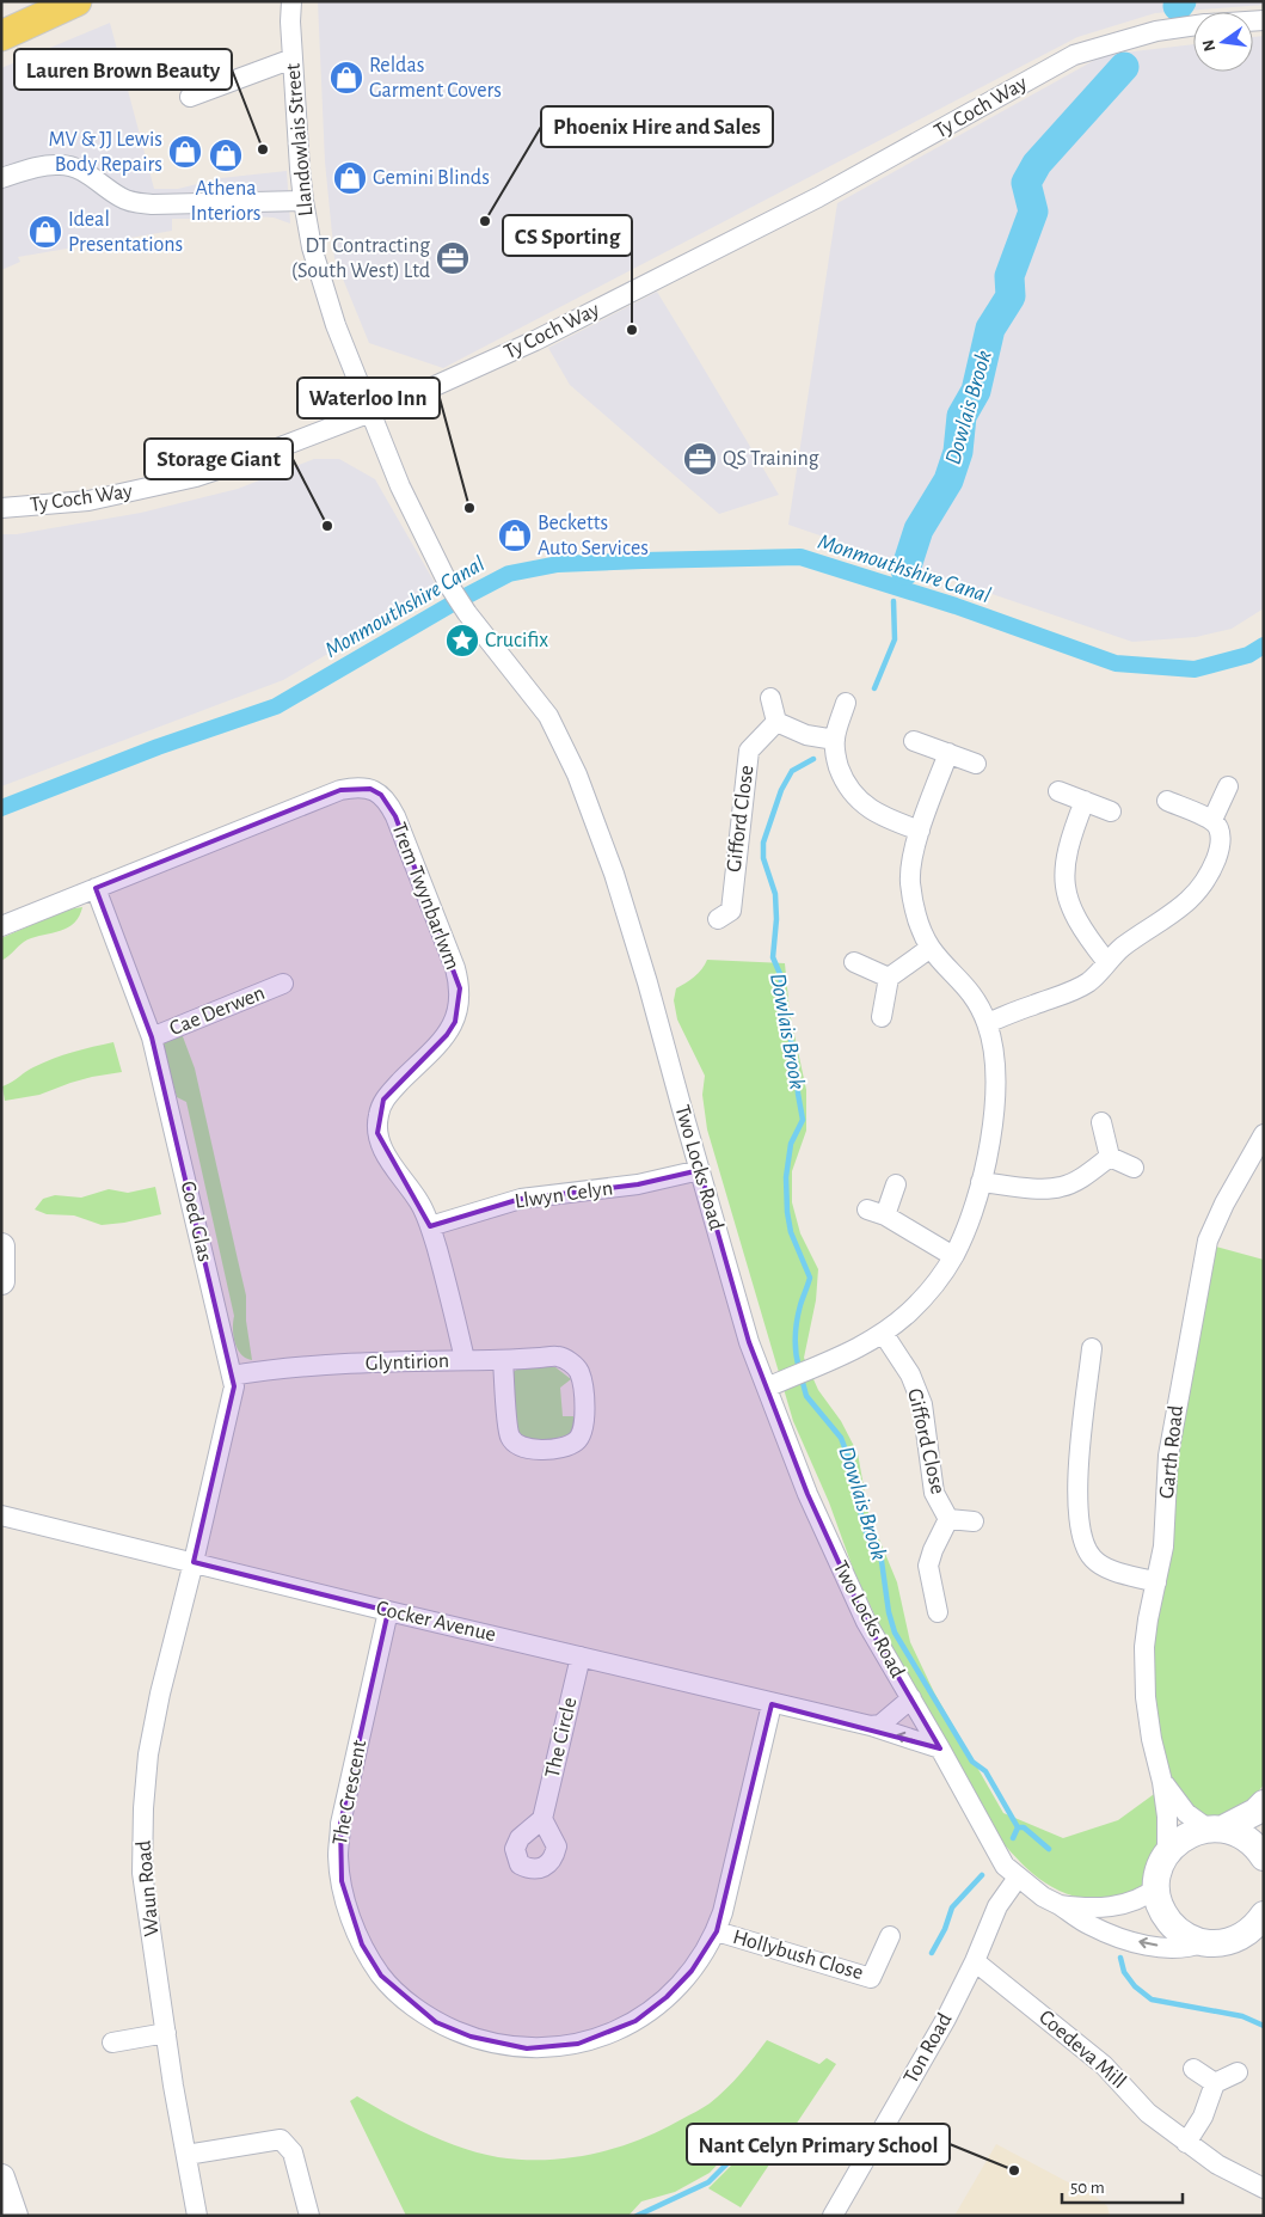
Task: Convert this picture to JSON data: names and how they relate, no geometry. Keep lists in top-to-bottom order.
{
  "streets": {
    "street": [
      "Ty Coch Way",
      "Llandowlais Street",
      "Gifford Close",
      "Trem Twynbarlwm",
      "Cae Derwen",
      "Two Locks Road",
      "Llwyn Celyn",
      "Coed Glas",
      "Glyntirion",
      "Garth Road",
      "Cocker Avenue",
      "The Circle",
      "The Crescent",
      "Waun Road",
      "Hollybush Close",
      "Ton Road",
      "Coedeva Mill"
    ]
  },
  "crossings": [
    ["Ty Coch Way", "Llandowlais Street"],
    ["Ty Coch Way", "Two Locks Road"],
    ["Llandowlais Street", "Two Locks Road"],
    ["Trem Twynbarlwm", "Llwyn Celyn"],
    ["Trem Twynbarlwm", "Coed Glas"],
    ["Trem Twynbarlwm", "Glyntirion"],
    ["Cae Derwen", "Coed Glas"],
    ["Two Locks Road", "Llwyn Celyn"],
    ["Two Locks Road", "Cocker Avenue"],
    ["Two Locks Road", "Ton Road"],
    ["Coed Glas", "Glyntirion"],
    ["Coed Glas", "Cocker Avenue"],
    ["Coed Glas", "Waun Road"],
    ["Cocker Avenue", "The Circle"],
    ["Cocker Avenue", "The Crescent"],
    ["Cocker Avenue", "Waun Road"],
    ["The Crescent", "Hollybush Close"],
    ["Ton Road", "Coedeva Mill"]
  ],
  "water": ["Dowlais Brook", "Monmouthshire Canal"],
  "places": {
    "shop": [
      "Reldas Garment Covers",
      "MV & JJ Lewis Body Repairs",
      "Athena Interiors",
      "Gemini Blinds",
      "Ideal Presentations",
      "Becketts Auto Services"
    ],
    "other": [
      "Lauren Brown Beauty",
      "Phoenix Hire and Sales",
      "CS Sporting",
      "Waterloo Inn",
      "Storage Giant",
      "Nant Celyn Primary School"
    ],
    "office": ["DT Contracting (South West) Ltd", "QS Training"],
    "place": ["Crucifix"]
  },
  "scale_bar": "50 m",
  "north": "left"
}
